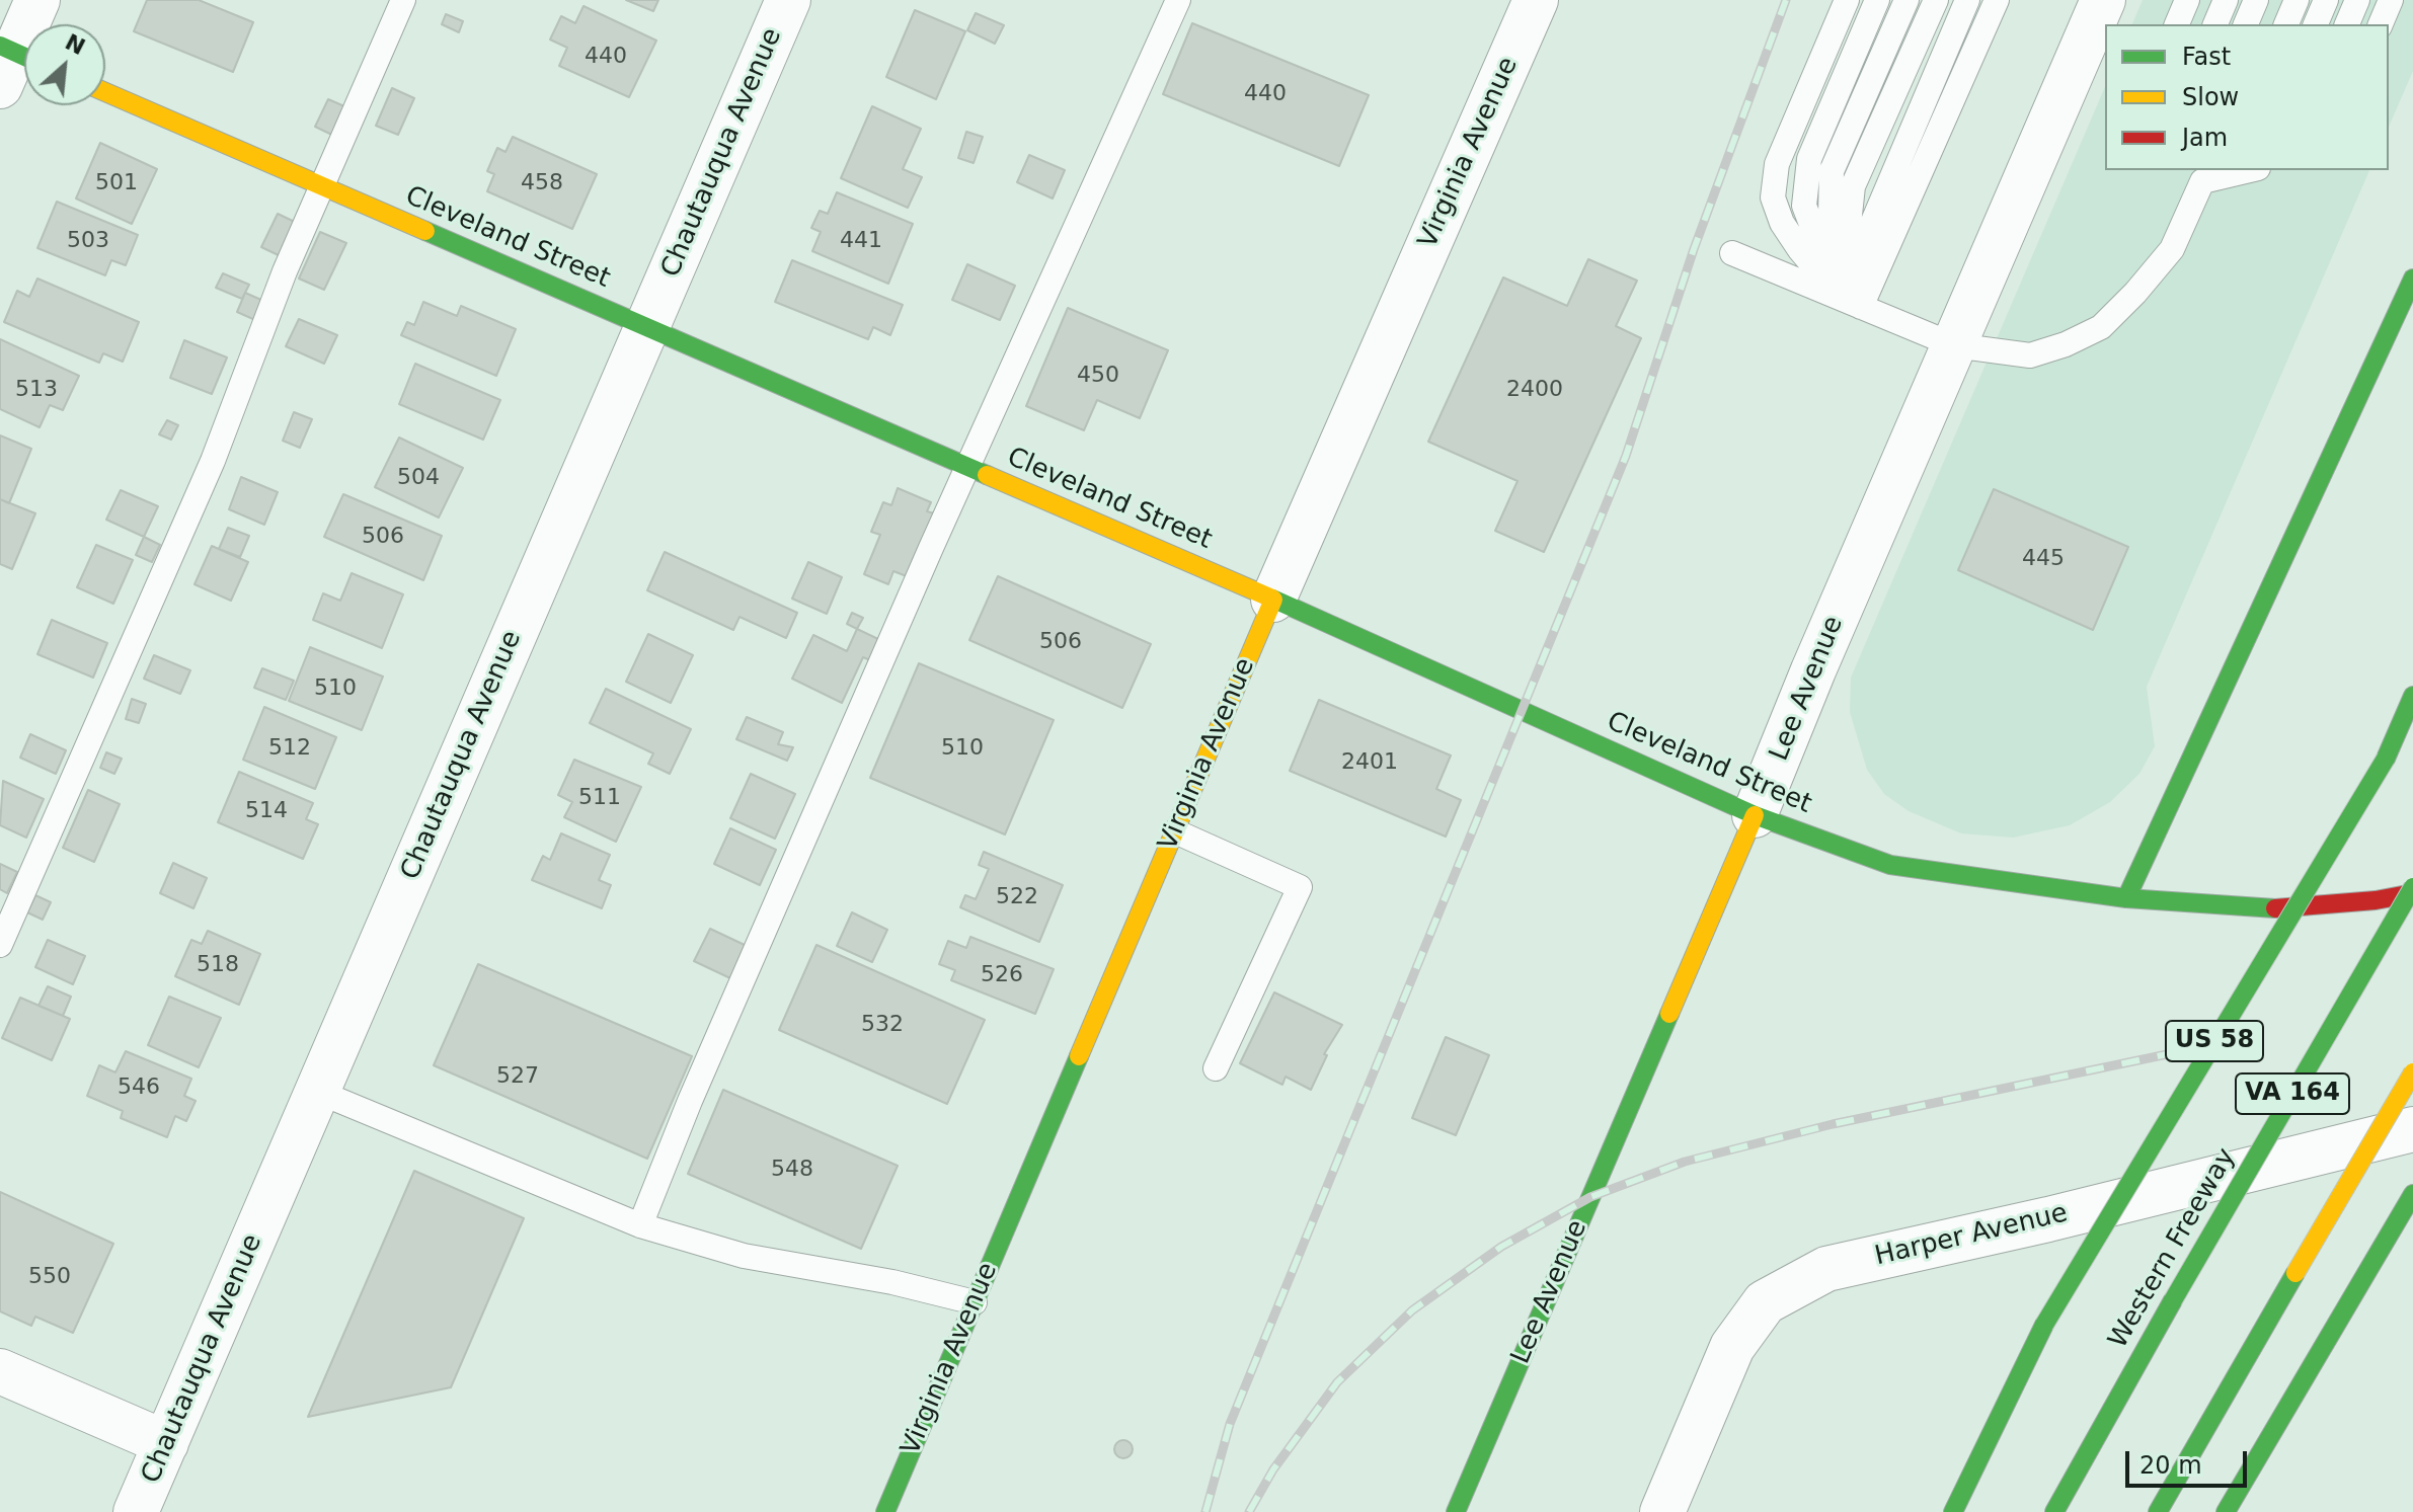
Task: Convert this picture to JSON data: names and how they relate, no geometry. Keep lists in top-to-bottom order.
{
  "streets": {
    "main road": [
      "Virginia Avenue",
      "Cleveland Street",
      "Lee Avenue",
      "US 58",
      "VA 164",
      "Western Freeway"
    ],
    "street": ["Chautauqua Avenue", "Harper Avenue"]
  },
  "crossings": [
    ["Chautauqua Avenue", "Cleveland Street"],
    ["Virginia Avenue", "Cleveland Street"],
    ["Cleveland Street", "Lee Avenue"],
    ["Cleveland Street", "Western Freeway"]
  ],
  "house_numbers": [
    "440",
    "440",
    "501",
    "458",
    "503",
    "441",
    "450",
    "513",
    "2400",
    "504",
    "506",
    "445",
    "506",
    "510",
    "512",
    "510",
    "2401",
    "511",
    "514",
    "522",
    "518",
    "526",
    "532",
    "527",
    "546",
    "548",
    "550"
  ],
  "legend": ["Fast", "Slow", "Jam"],
  "scale_bar": "20 m",
  "north": "top right"
}
